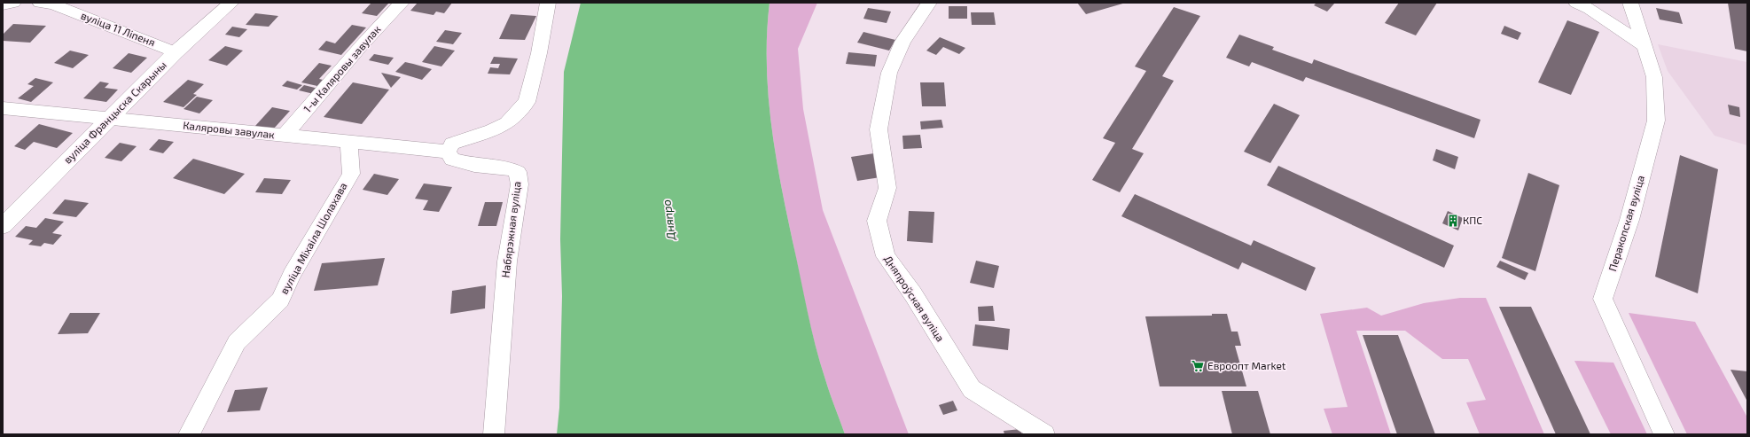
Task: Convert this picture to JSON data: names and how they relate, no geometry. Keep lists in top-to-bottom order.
{
  "streets": {
    "main road": ["вуліца Францыска Скарыны"],
    "street": [
      "вуліца 11 Ліпеня",
      "1-ы Каляровы завулак",
      "Каляровы завулак",
      "Перакопская вуліца",
      "Набярэжная вуліца",
      "вуліца Міхаіла Шолахава",
      "Дняпроўская вуліца"
    ]
  },
  "crossings": [
    ["вуліца 11 Ліпеня", "вуліца Францыска Скарыны"],
    ["1-ы Каляровы завулак", "Каляровы завулак"],
    ["вуліца Францыска Скарыны", "Каляровы завулак"],
    ["Каляровы завулак", "Набярэжная вуліца"],
    ["Каляровы завулак", "вуліца Міхаіла Шолахава"]
  ],
  "water": ["Дняпро"],
  "places": {
    "building": ["КПС"],
    "supermarket": ["Евроопт Market"]
  }
}
